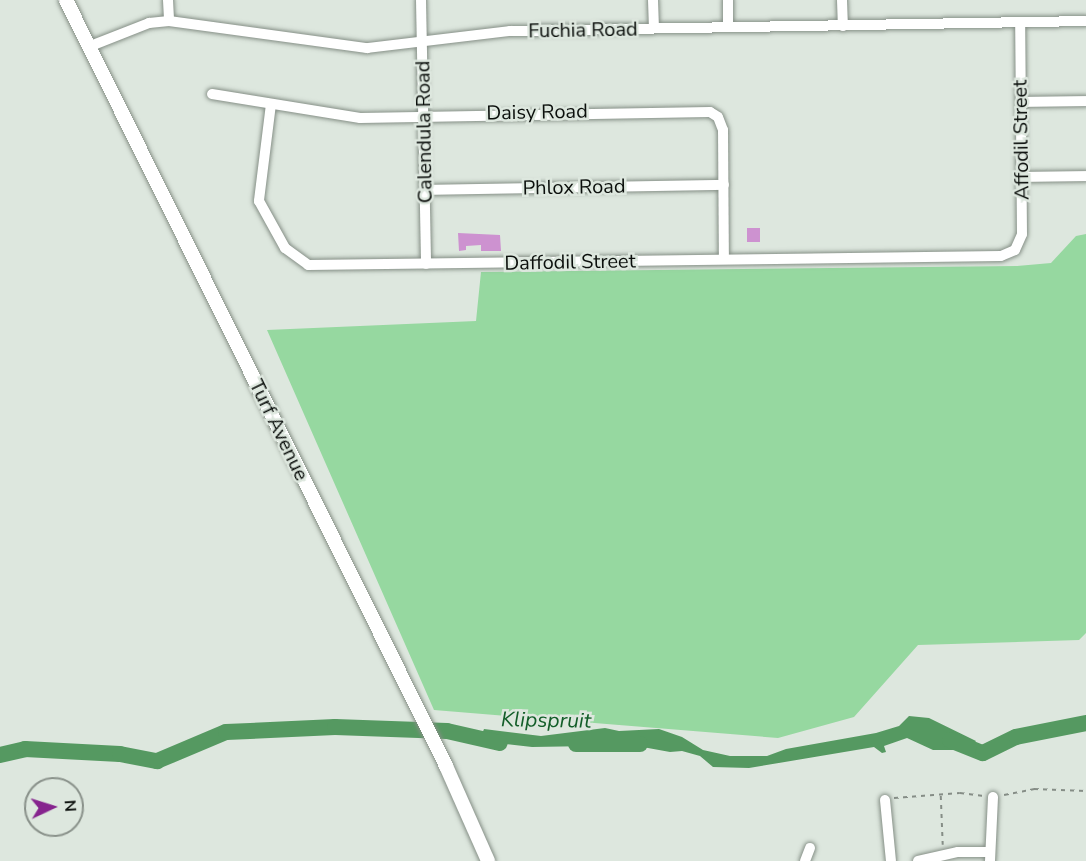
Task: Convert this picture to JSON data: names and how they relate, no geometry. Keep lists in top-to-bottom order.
{
  "streets": {
    "main road": ["Turf Avenue"],
    "street": [
      "Fuchia Road",
      "Daisy Road",
      "Calendula Road",
      "Affodil Street",
      "Phlox Road",
      "Daffodil Street"
    ]
  },
  "crossings": [
    ["Fuchia Road", "Calendula Road"],
    ["Fuchia Road", "Affodil Street"],
    ["Fuchia Road", "Turf Avenue"],
    ["Daisy Road", "Calendula Road"],
    ["Daisy Road", "Phlox Road"],
    ["Daisy Road", "Daffodil Street"],
    ["Calendula Road", "Phlox Road"],
    ["Calendula Road", "Daffodil Street"],
    ["Affodil Street", "Daffodil Street"]
  ],
  "water": ["Klipspruit"],
  "north": "right"
}
